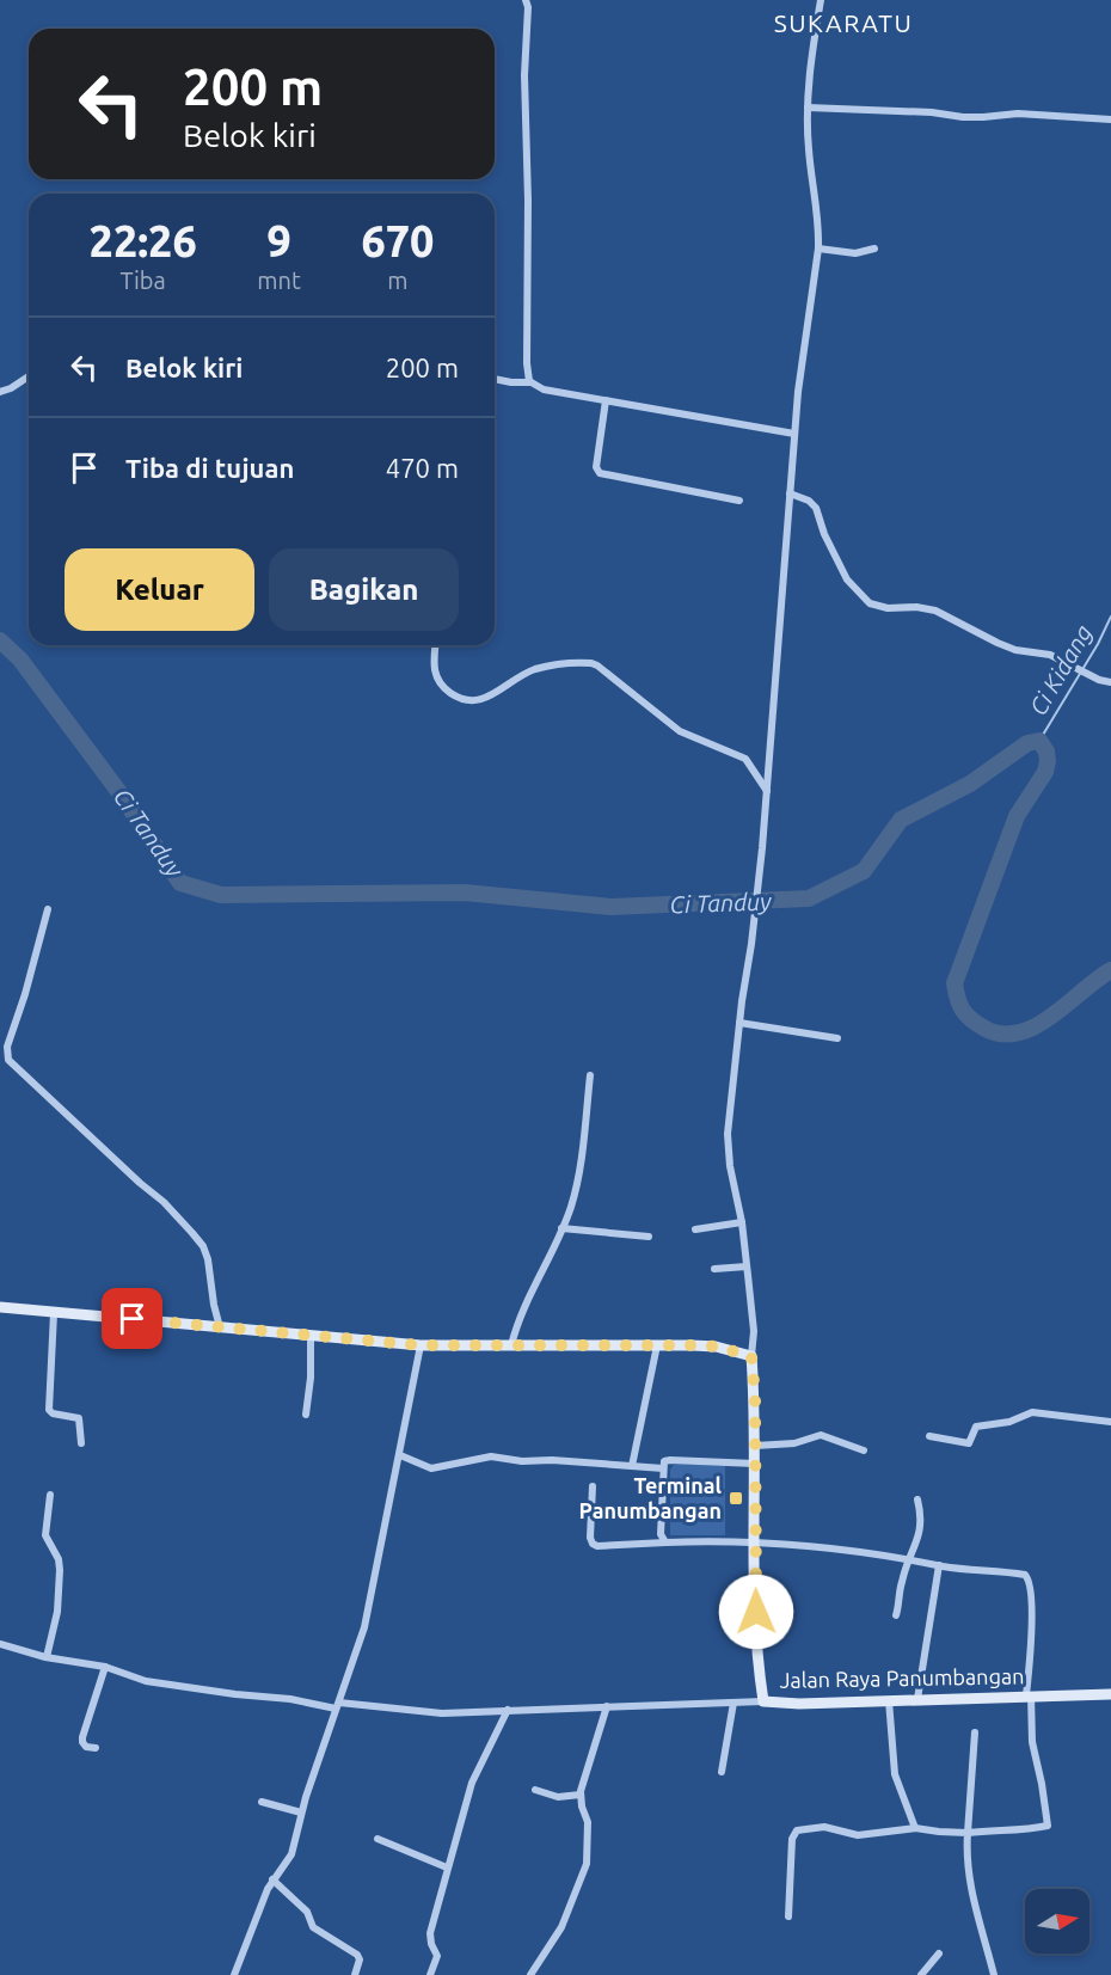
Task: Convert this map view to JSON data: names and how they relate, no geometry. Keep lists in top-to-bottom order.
{
  "streets": {
    "main road": ["Jalan Raya Panumbangan"]
  },
  "districts": ["SUKARATU"],
  "water": ["Ci Kidang", "Ci Tanduy"],
  "places": {
    "transit": ["Terminal Panumbangan"]
  },
  "north": "right",
  "page": {
    "turn": ["200 m", "Belok kiri"],
    "eta": [
      "22:26",
      "Tiba",
      "9",
      "mnt",
      "670",
      "m"
    ],
    "list": [
      {
        "name": "Belok kiri",
        "value": "200 m"
      },
      {
        "name": "Tiba di tujuan",
        "value": "470 m"
      }
    ],
    "buttons": ["Keluar", "Bagikan"]
  }
}
